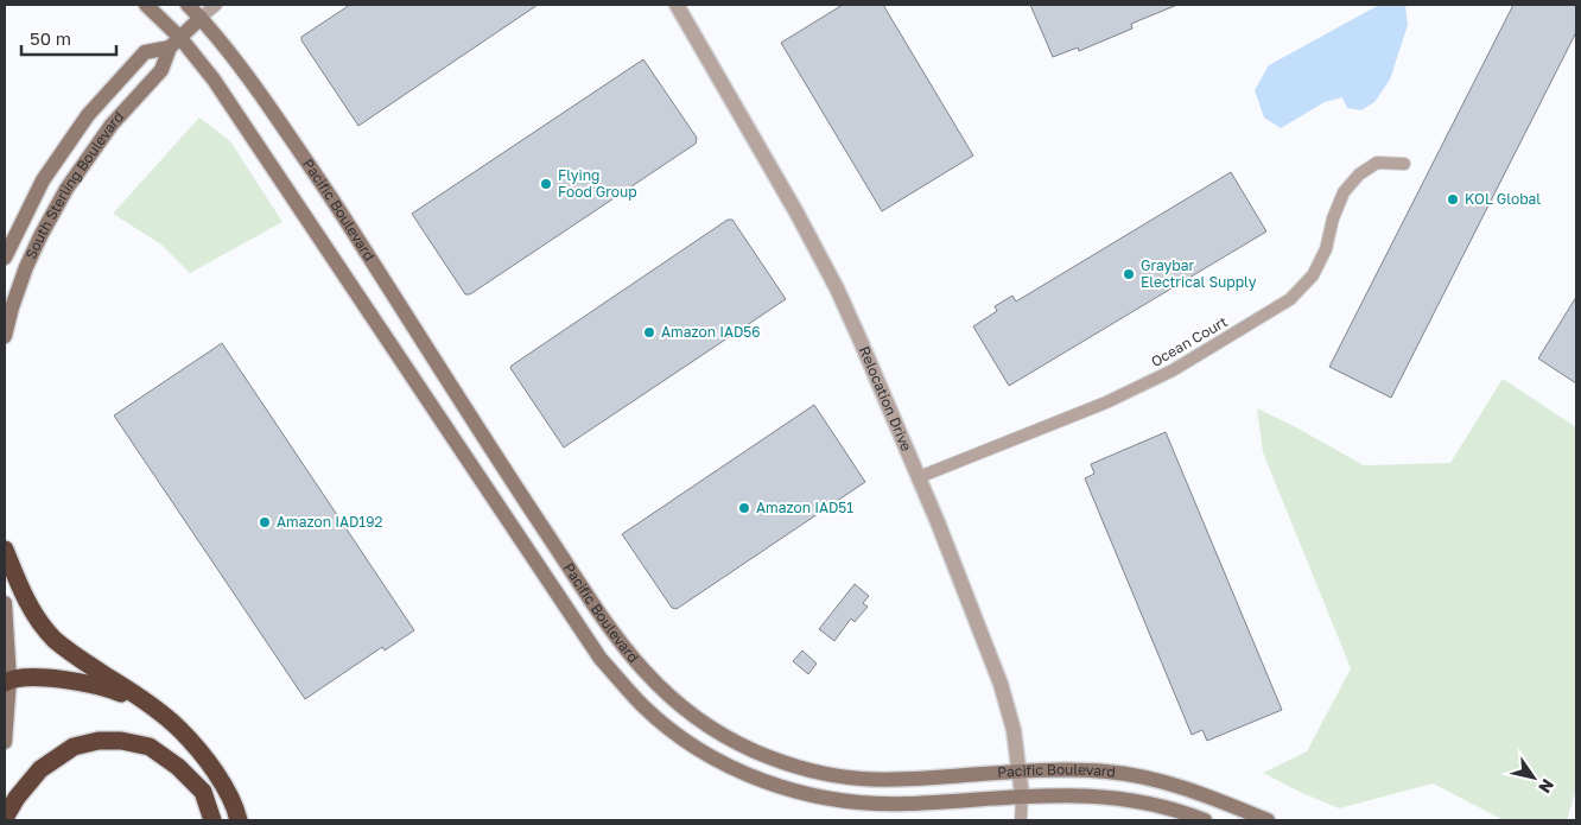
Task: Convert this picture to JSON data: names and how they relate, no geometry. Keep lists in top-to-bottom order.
{
  "streets": {
    "main road": ["South Sterling Boulevard", "Pacific Boulevard"],
    "street": ["Ocean Court", "Relocation Drive"]
  },
  "crossings": [
    ["South Sterling Boulevard", "Pacific Boulevard"],
    ["Pacific Boulevard", "Relocation Drive"],
    ["Ocean Court", "Relocation Drive"]
  ],
  "places": [
    "Flying Food Group",
    "KOL Global",
    "Graybar Electrical Supply",
    "Amazon IAD56",
    "Amazon IAD51",
    "Amazon IAD192"
  ],
  "scale_bar": "50 m",
  "north": "bottom right"
}
